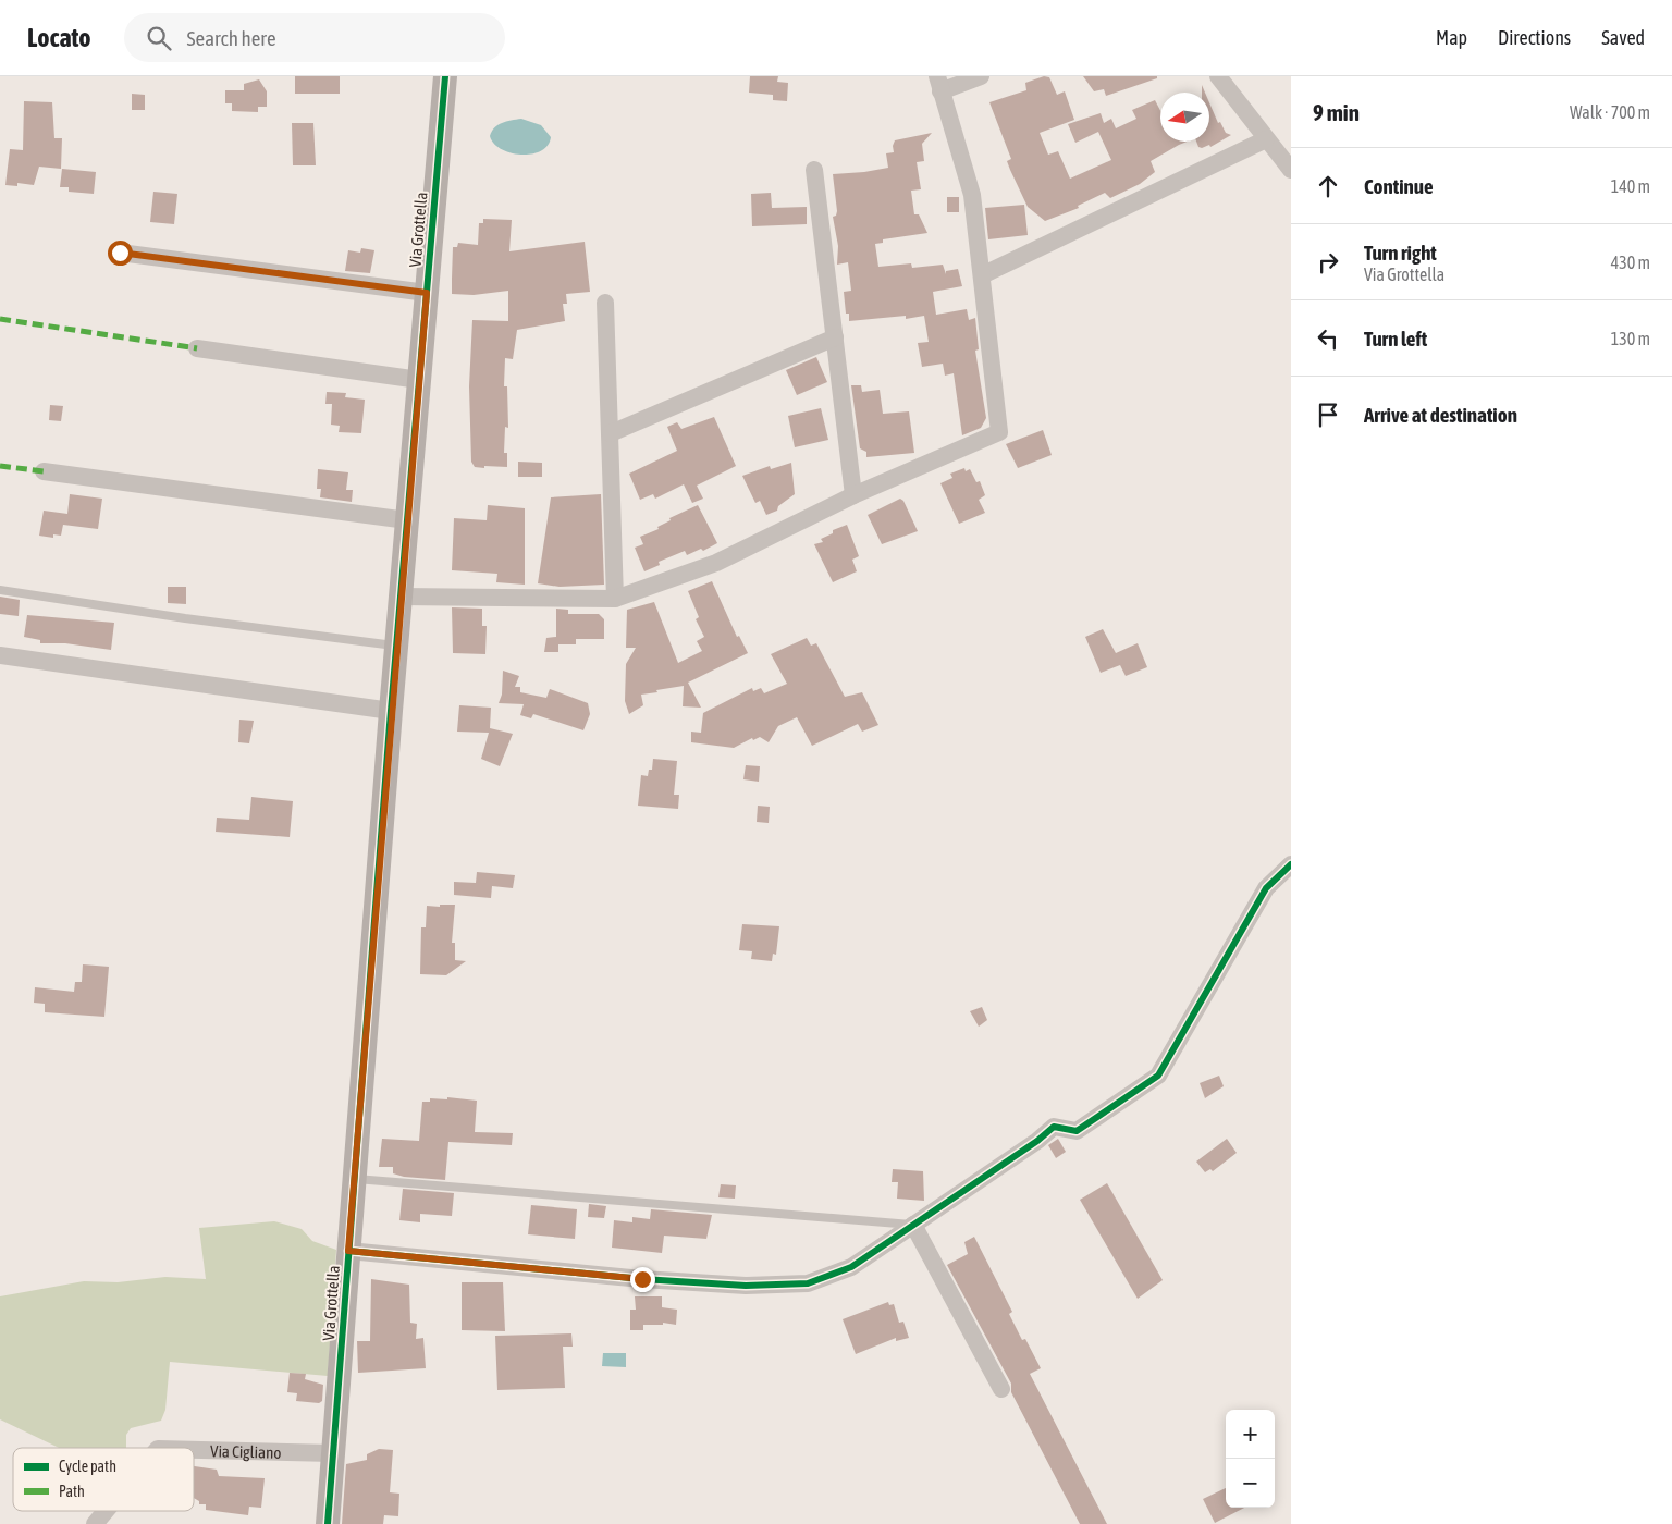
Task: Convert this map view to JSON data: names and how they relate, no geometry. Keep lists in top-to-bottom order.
{
  "streets": {
    "street": ["Via Grottella", "Via Cigliano"]
  },
  "crossings": [
    ["Via Grottella", "Via Cigliano"]
  ],
  "legend": ["Cycle path", "Path"],
  "north": "left",
  "page": {
    "header": "Locato",
    "search": "Search here",
    "nav": ["Map", "Directions", "Saved"],
    "heading": ["9 min", "Walk · 700 m"],
    "list": [
      ["Continue", "140 m"],
      ["Turn right", "Via Grottella", "430 m"],
      ["Turn left", "130 m"],
      "Arrive at destination"
    ],
    "map_buttons": ["+", "−"]
  }
}
